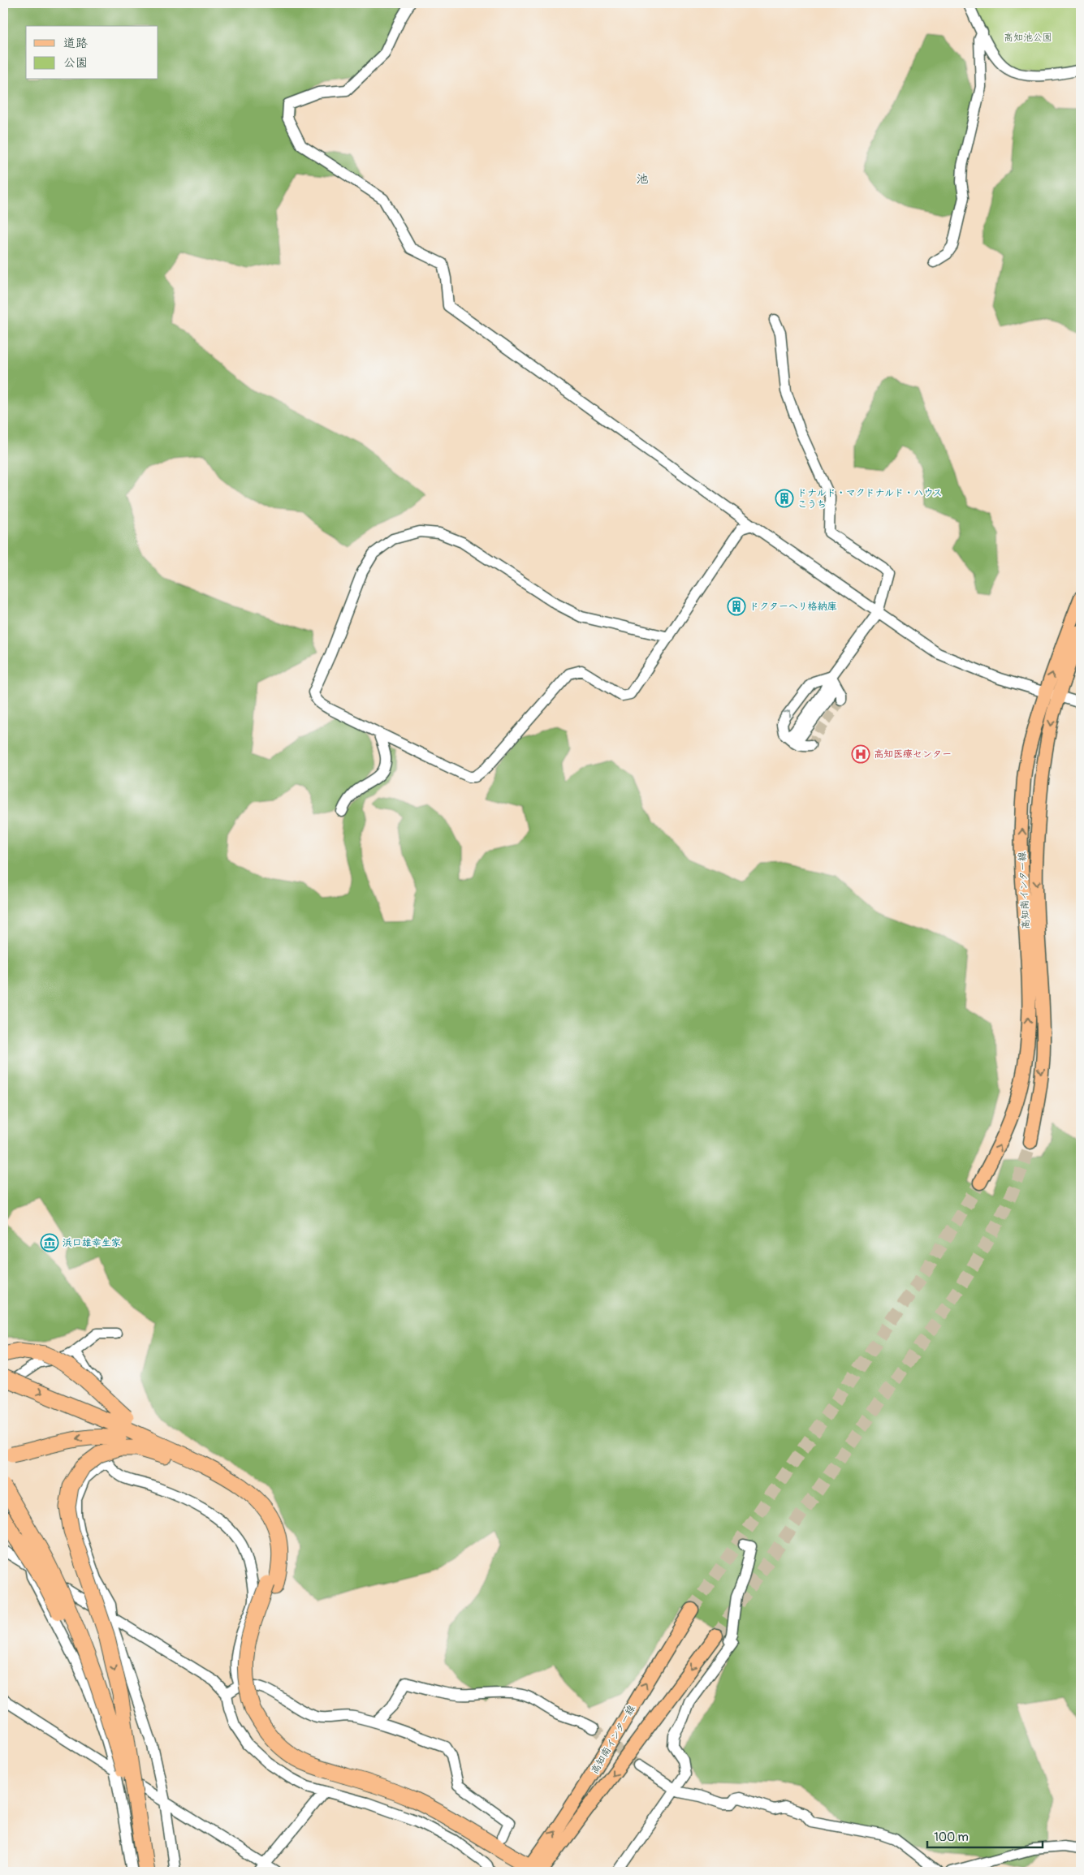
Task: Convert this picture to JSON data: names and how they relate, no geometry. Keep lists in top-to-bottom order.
{
  "streets": {
    "main road": ["高知南インター線"]
  },
  "districts": ["池"],
  "parks": ["高知池公園"],
  "places": {
    "building": ["ドナルド・マクドナルド・ハウス こうち", "ドクターヘリ格納庫"],
    "hospital": ["高知医療センター"],
    "museum": ["浜口雄幸生家"]
  },
  "legend": ["道路", "公園"],
  "scale_bar": "100 m"
}
